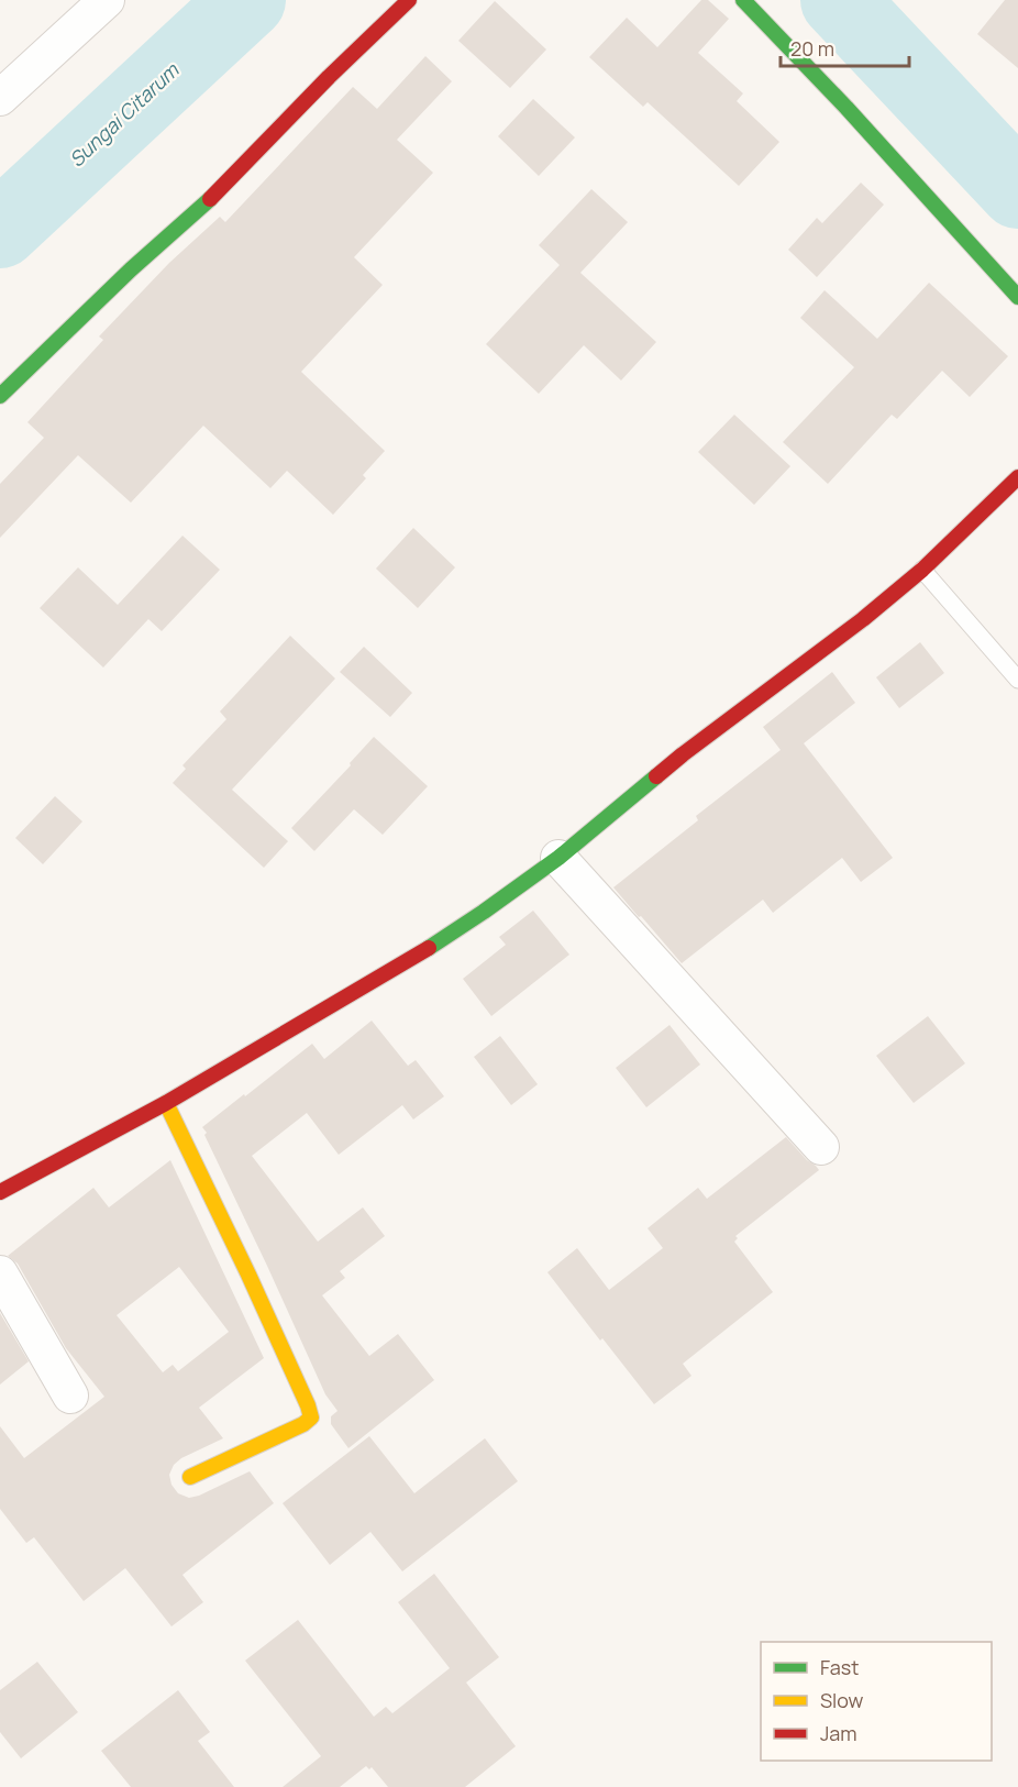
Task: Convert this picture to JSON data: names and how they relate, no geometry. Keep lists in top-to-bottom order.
{
  "water": ["Sungai Citarum"],
  "legend": ["Fast", "Slow", "Jam"],
  "scale_bar": "20 m"
}
